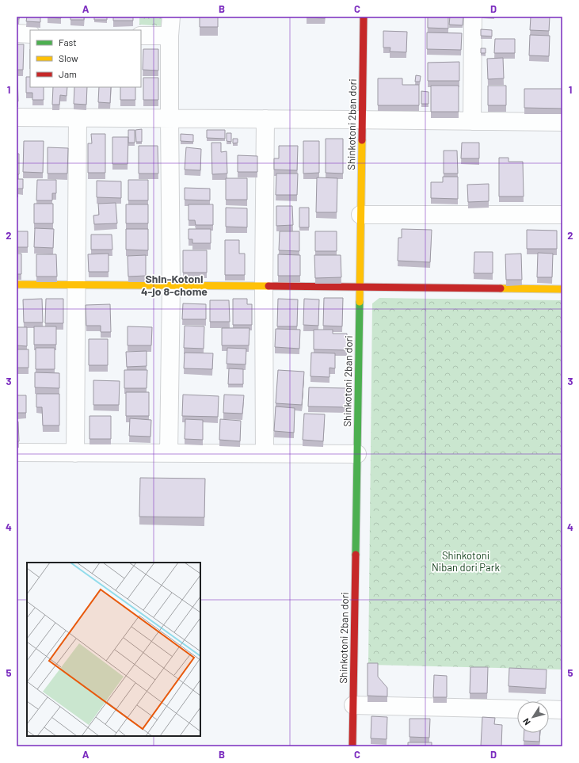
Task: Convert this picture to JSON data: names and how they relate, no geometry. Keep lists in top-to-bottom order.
{
  "streets": {
    "street": ["Shinkotoni 2ban dori"]
  },
  "districts": ["Shin-Kotoni 4-jo 8-chome"],
  "parks": ["Shinkotoni Niban dori Park"],
  "legend": ["Fast", "Slow", "Jam"],
  "north": "bottom left",
  "grid": {
    "columns": [
      "A",
      "B",
      "C",
      "D"
    ],
    "rows": [
      "1",
      "2",
      "3",
      "4",
      "5"
    ]
  }
}
